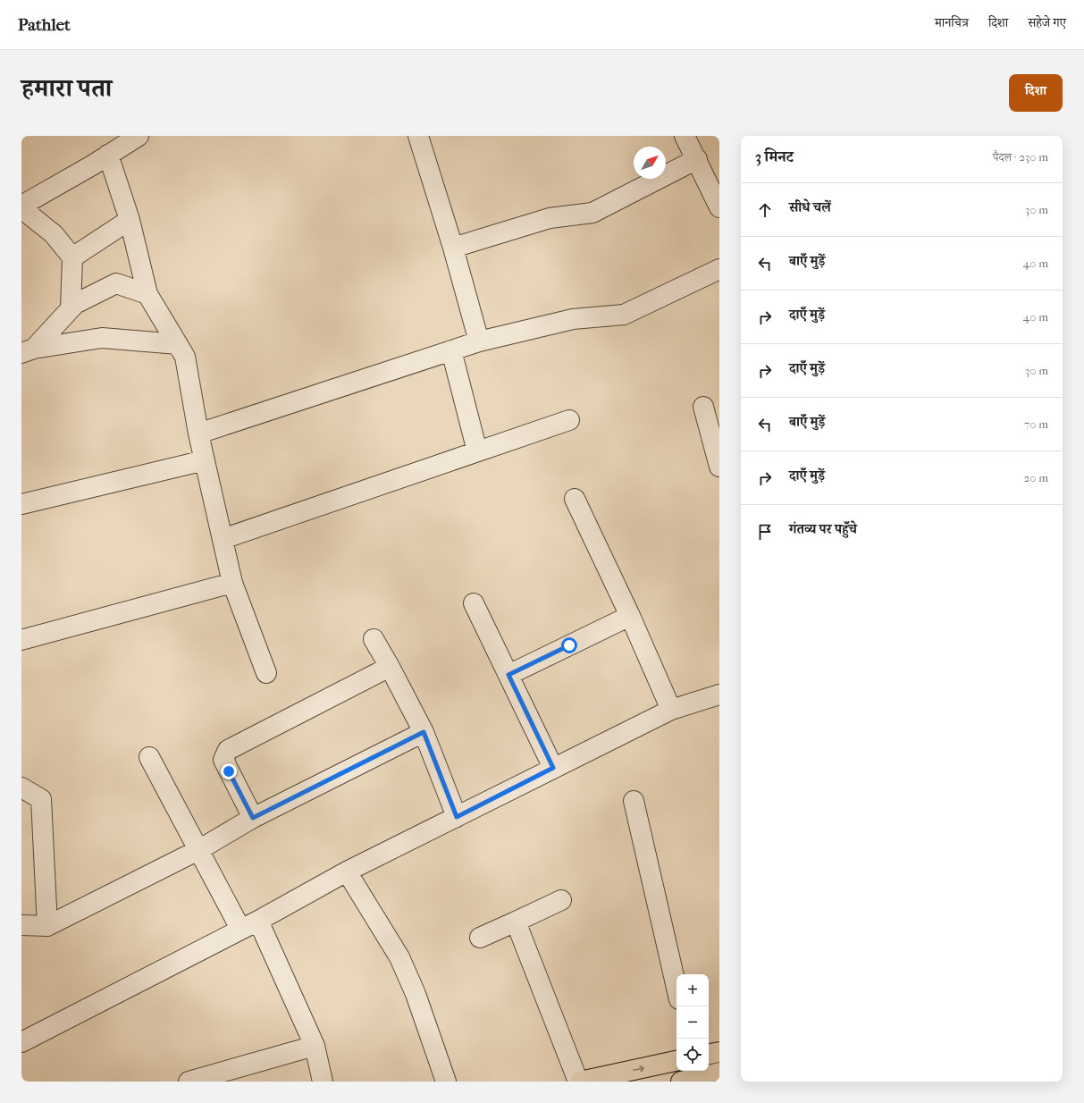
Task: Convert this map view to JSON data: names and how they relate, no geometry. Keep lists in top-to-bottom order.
{
  "north": "top right",
  "page": {
    "header": "Pathlet",
    "nav": ["मानचित्र", "दिशा", "सहेजे गए"],
    "title": "हमारा पता",
    "buttons": "दिशा",
    "heading": ["3 मिनट", "पैदल · 230 m"],
    "list": [
      ["सीधे चलें", "30 m"],
      ["बाएँ मुड़ें", "40 m"],
      ["दाएँ मुड़ें", "40 m"],
      ["दाएँ मुड़ें", "30 m"],
      ["बाएँ मुड़ें", "70 m"],
      ["दाएँ मुड़ें", "20 m"],
      "गंतव्य पर पहुँचे"
    ],
    "map_buttons": ["+", "−"]
  }
}
